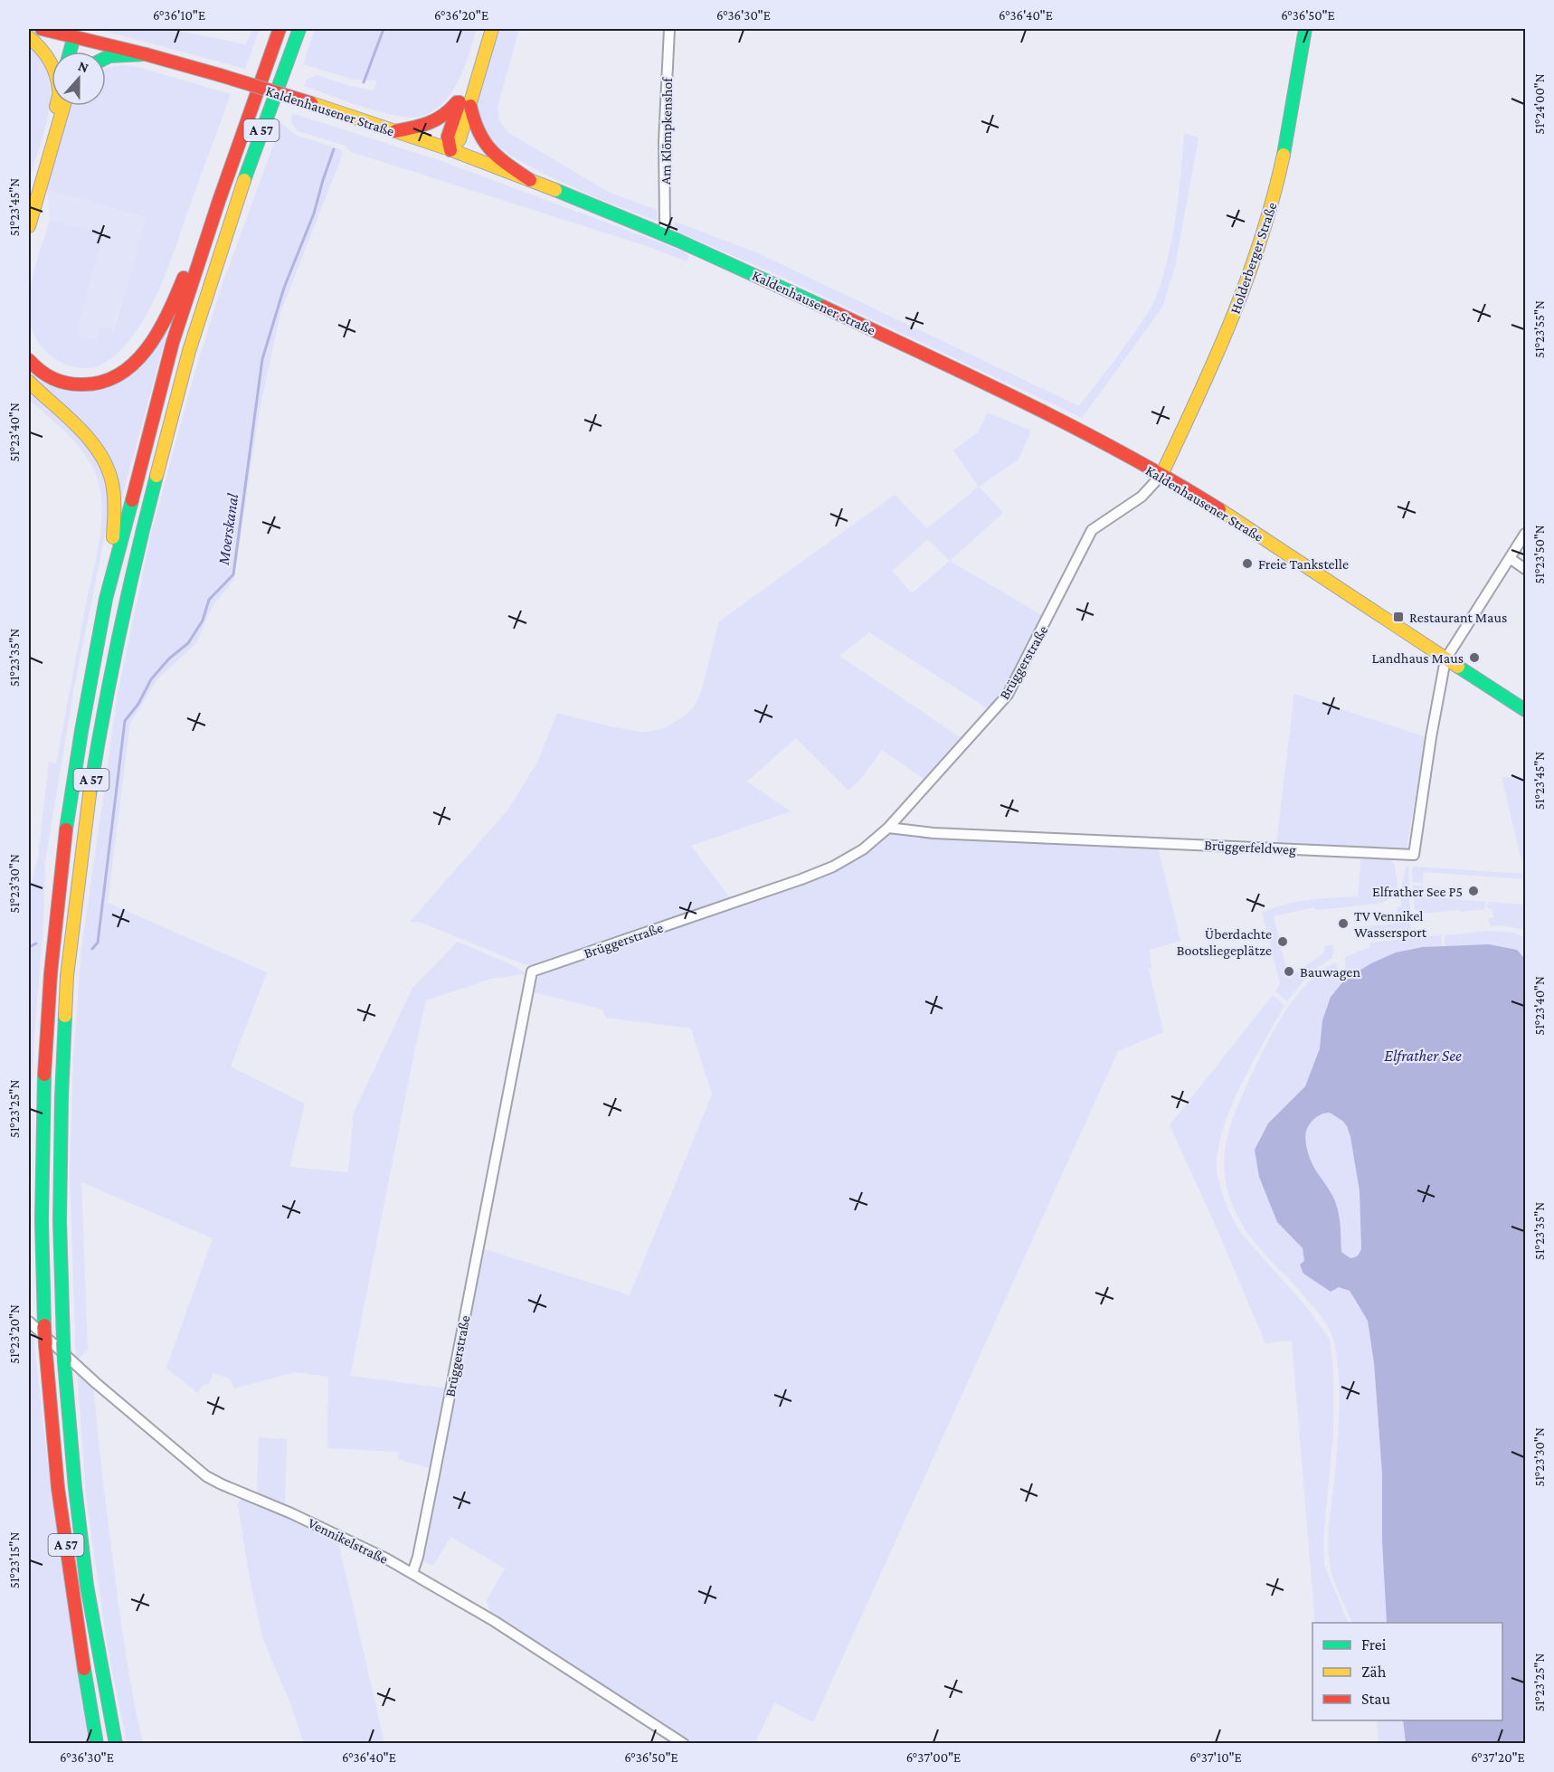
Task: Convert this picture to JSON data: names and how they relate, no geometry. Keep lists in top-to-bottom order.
{
  "streets": {
    "main road": ["Kaldenhausener Straße", "A 57", "Holderberger Straße"],
    "street": [
      "Am Klömpkenshof",
      "Brüggerstraße",
      "Brüggerfeldweg",
      "Vennikelstraße"
    ]
  },
  "crossings": [
    ["Kaldenhausener Straße", "Am Klömpkenshof"],
    ["Kaldenhausener Straße", "Holderberger Straße"],
    ["Kaldenhausener Straße", "Brüggerstraße"],
    ["Kaldenhausener Straße", "Brüggerfeldweg"],
    ["Holderberger Straße", "Brüggerstraße"],
    ["Brüggerstraße", "Brüggerfeldweg"],
    ["Brüggerstraße", "Vennikelstraße"]
  ],
  "water": ["Moerskanal", "Elfrather See"],
  "places": {
    "other": [
      "Freie Tankstelle",
      "Landhaus Maus",
      "Elfrather See P5",
      "TV Vennikel Wassersport",
      "Überdachte Bootsliegeplätze",
      "Bauwagen"
    ],
    "transit": ["Restaurant Maus"]
  },
  "legend": ["Frei", "Zäh", "Stau"],
  "north": "top",
  "coordinates": [
    "6°36'10\"E",
    "6°36'20\"E",
    "6°36'30\"E",
    "6°36'40\"E",
    "6°36'50\"E",
    "51°24'00\"N",
    "51°23'45\"N",
    "51°23'55\"N",
    "51°23'40\"N",
    "51°23'50\"N",
    "51°23'35\"N",
    "51°23'30\"N",
    "51°23'25\"N",
    "51°23'20\"N",
    "51°23'15\"N",
    "6°37'00\"E",
    "6°37'10\"E",
    "6°37'20\"E"
  ]
}
